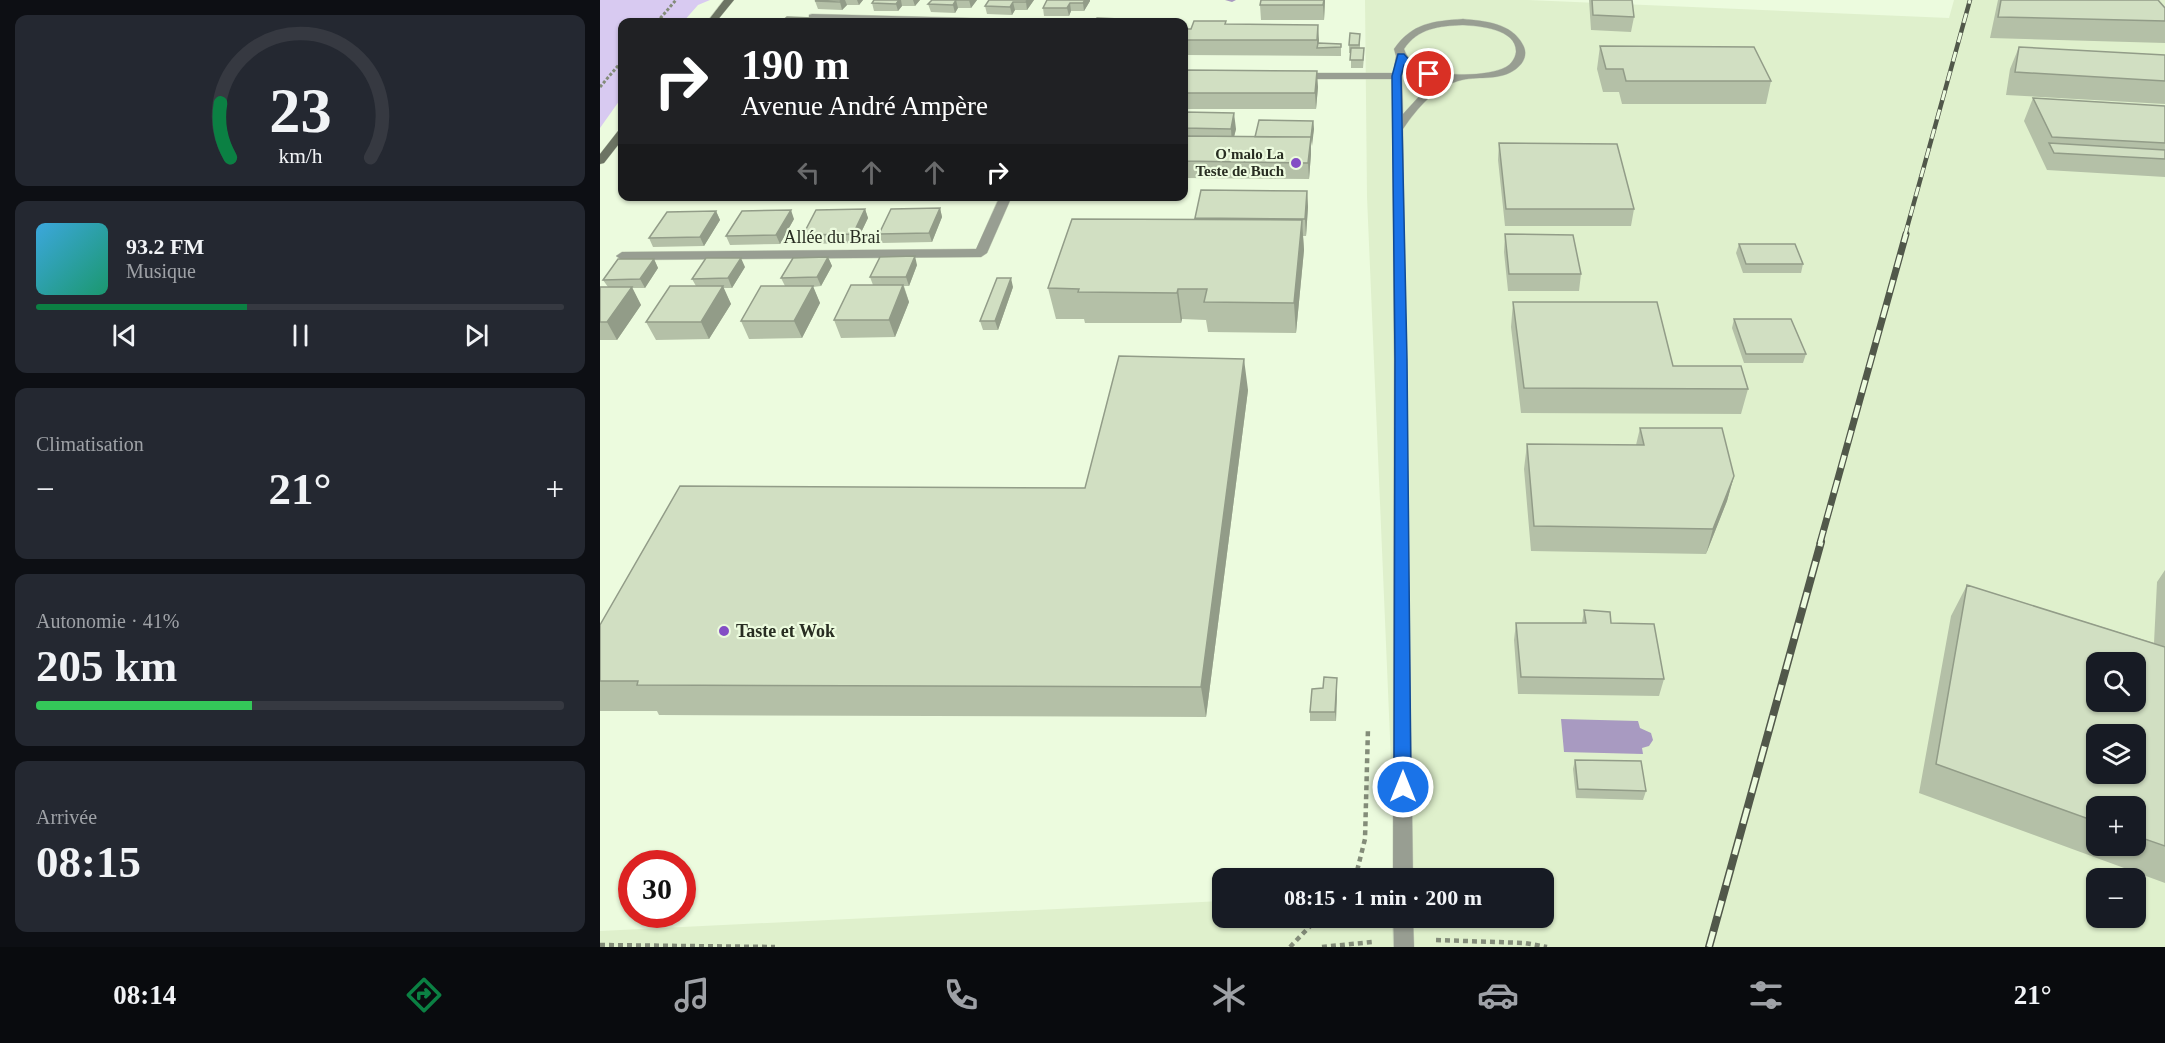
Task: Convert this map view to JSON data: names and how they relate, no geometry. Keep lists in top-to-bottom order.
{
  "streets": {
    "street": ["Allée du Brai"]
  },
  "places": ["O'malo La Teste de Buch", "Taste et Wok"],
  "page": {
    "turn": ["190 m", "Avenue André Ampère"],
    "song": ["93.2 FM", "Musique"],
    "tile": [
      "Climatisation",
      ["Autonomie · 41%", "205 km"],
      ["Arrivée", "08:15"]
    ],
    "heat": ["−", "21°", "+"],
    "map_buttons": ["+", "−"],
    "limit": "30",
    "trip": "08:15 · 1 min · 200 m",
    "tabs": ["08:14", "21°"],
    "gauge": ["23", "km/h"]
  }
}
